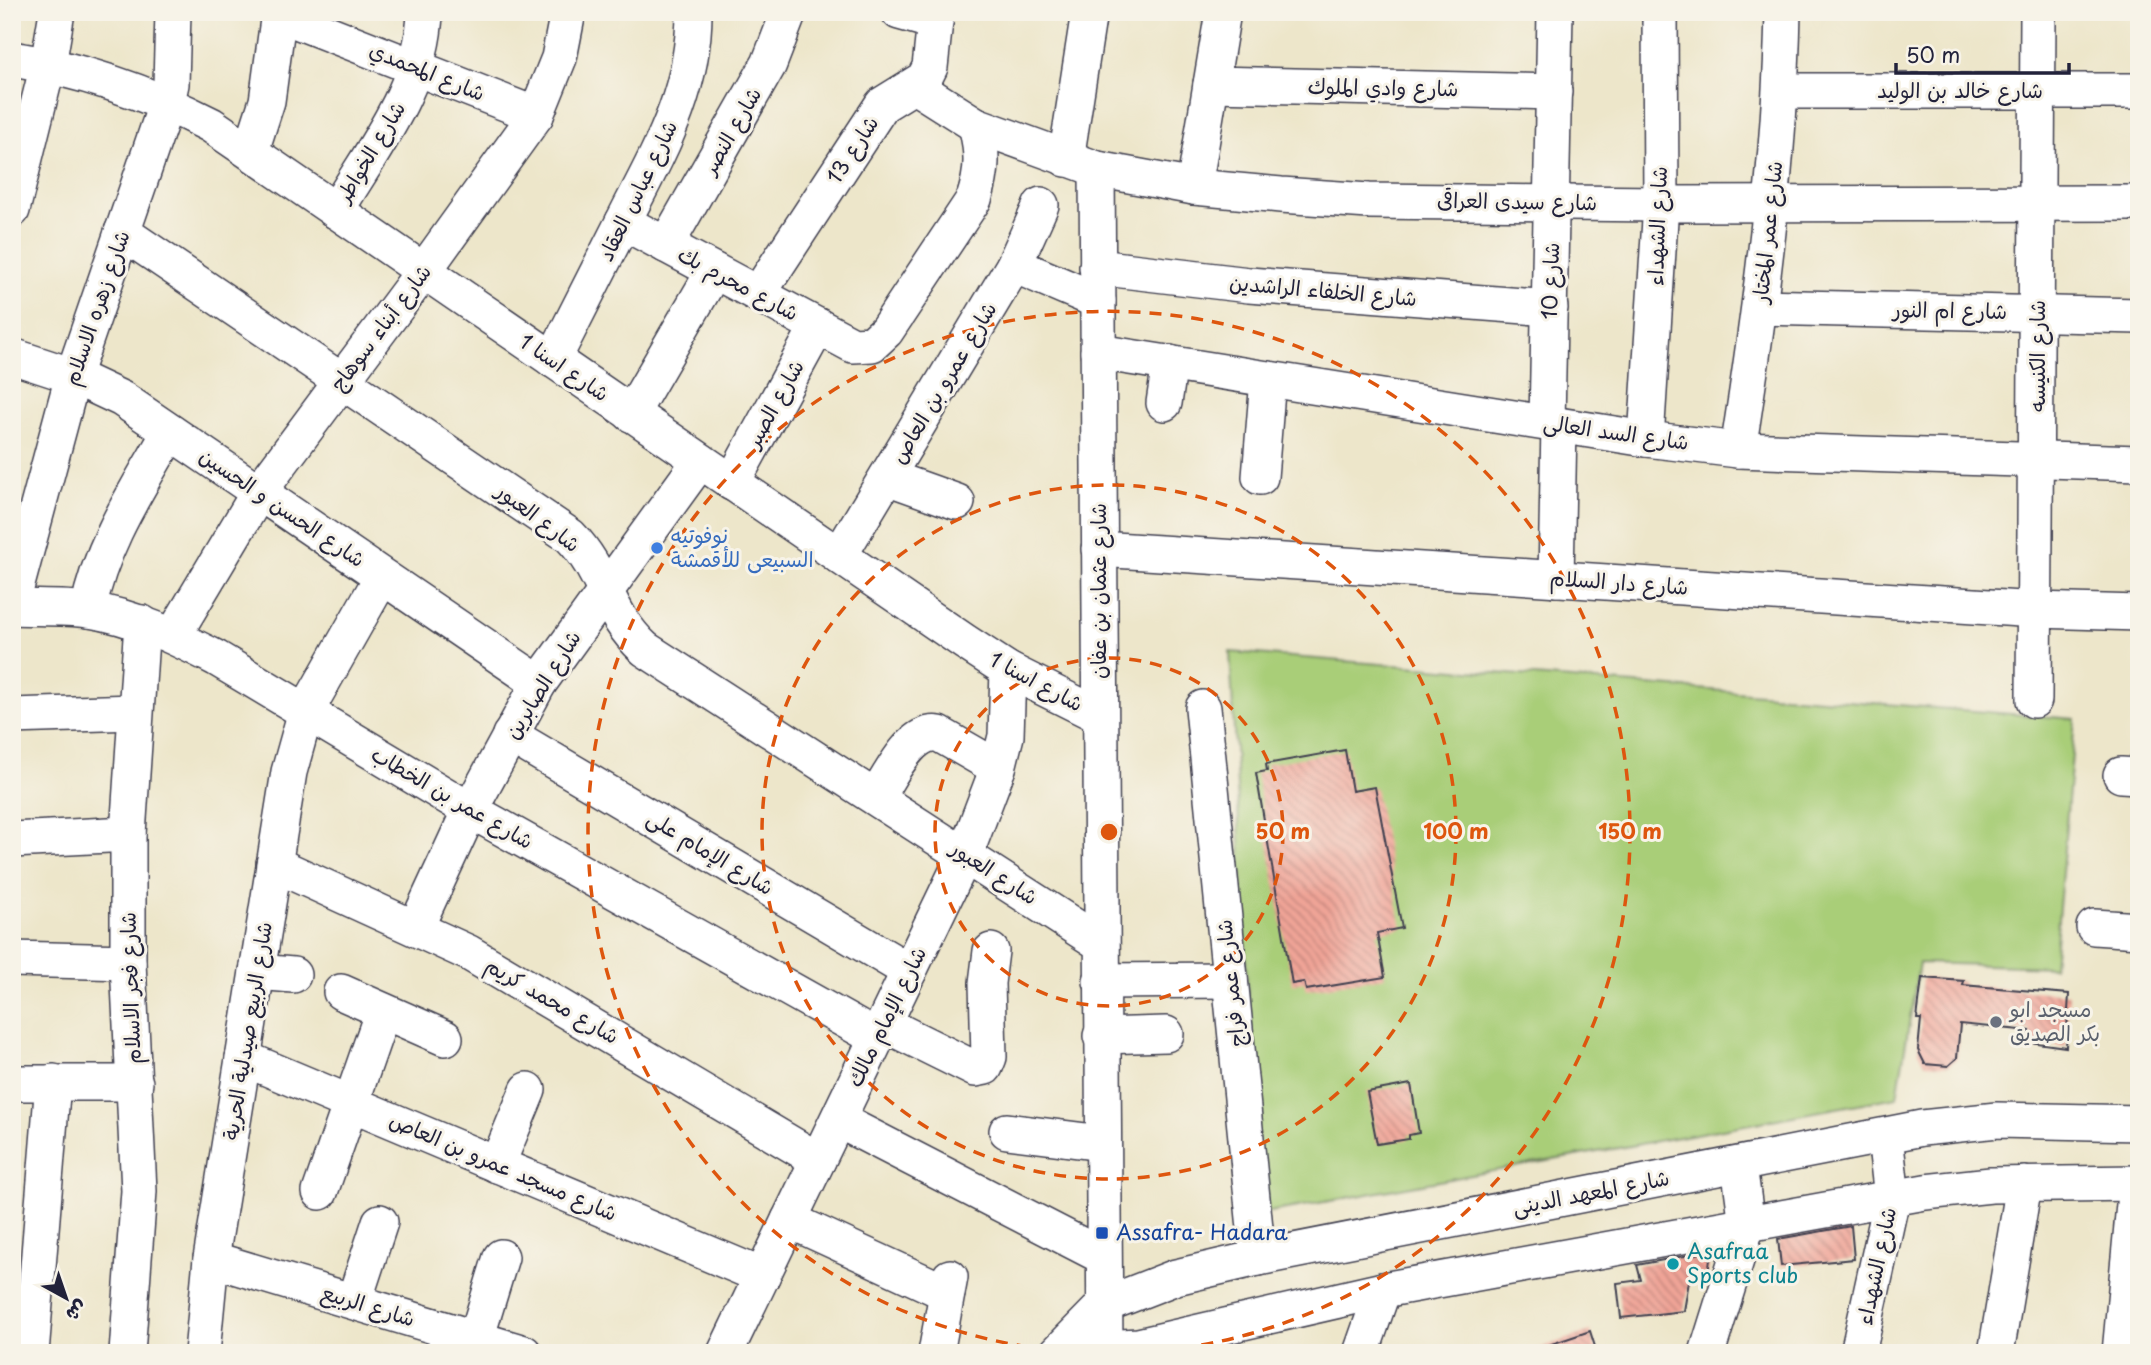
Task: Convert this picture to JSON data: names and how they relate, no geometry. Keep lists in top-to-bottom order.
{
  "streets": {
    "street": [
      "شارع المحمدي",
      "شارع وادي الملوك",
      "شارع خالد بن الوليد",
      "شارع النصر",
      "شارع 13",
      "شارع الخواطر",
      "شارع عباس العقاد",
      "شارع سيدى العراقى",
      "شارع الشهداء",
      "شارع عمر المختار",
      "شارع 10",
      "شارع محرم بك",
      "شارع الخلفاء الراشدين",
      "شارع زهره الاسلام",
      "شارع ام النور",
      "شارع أبناء سوهاج",
      "شارع الكنيسه",
      "شارع اسنا 1",
      "شارع عمرو بن العاص",
      "شارع الصبر",
      "شارع السد العالى",
      "شارع الحسن و الحسين",
      "شارع العبور",
      "شارع دار السلام",
      "شارع عثمان بن عفان",
      "شارع الصابرين",
      "شارع عمر بن الخطاب",
      "شارع الإمام على",
      "شارع عمر فراج",
      "شارع فجر الاسلام",
      "شارع محمد كريم",
      "شارع الإمام مالك",
      "شارع الربيع صيدلية الحرية",
      "شارع مسجد عمرو بن العاص",
      "شارع المعهد الدينى",
      "شارع الربيع"
    ]
  },
  "crossings": [
    ["شارع المحمدي", "شارع الخواطر"],
    ["شارع المحمدي", "شارع أبناء سوهاج"],
    ["شارع وادي الملوك", "شارع 10"],
    ["شارع خالد بن الوليد", "شارع عمر المختار"],
    ["شارع خالد بن الوليد", "شارع الكنيسه"],
    ["شارع النصر", "شارع محرم بك"],
    ["شارع 13", "شارع سيدى العراقى"],
    ["شارع 13", "شارع محرم بك"],
    ["شارع الخواطر", "شارع اسنا 1"],
    ["شارع عباس العقاد", "شارع محرم بك"],
    ["شارع عباس العقاد", "شارع اسنا 1"],
    ["شارع سيدى العراقى", "شارع الشهداء"],
    ["شارع سيدى العراقى", "شارع عمر المختار"],
    ["شارع سيدى العراقى", "شارع 10"],
    ["شارع سيدى العراقى", "شارع محرم بك"],
    ["شارع سيدى العراقى", "شارع الكنيسه"],
    ["شارع سيدى العراقى", "شارع عثمان بن عفان"],
    ["شارع الشهداء", "شارع السد العالى"],
    ["شارع الشهداء", "شارع المعهد الدينى"],
    ["شارع عمر المختار", "شارع ام النور"],
    ["شارع عمر المختار", "شارع السد العالى"],
    ["شارع 10", "شارع الخلفاء الراشدين"],
    ["شارع 10", "شارع السد العالى"],
    ["شارع 10", "شارع دار السلام"],
    ["شارع محرم بك", "شارع الصبر"],
    ["شارع الخلفاء الراشدين", "شارع عمرو بن العاص"],
    ["شارع الخلفاء الراشدين", "شارع عثمان بن عفان"],
    ["شارع زهره الاسلام", "شارع اسنا 1"],
    ["شارع زهره الاسلام", "شارع الحسن و الحسين"],
    ["شارع زهره الاسلام", "شارع العبور"],
    ["شارع زهره الاسلام", "شارع عمر بن الخطاب"],
    ["شارع ام النور", "شارع الكنيسه"],
    ["شارع أبناء سوهاج", "شارع اسنا 1"],
    ["شارع أبناء سوهاج", "شارع الحسن و الحسين"],
    ["شارع أبناء سوهاج", "شارع العبور"],
    ["شارع أبناء سوهاج", "شارع عمر بن الخطاب"],
    ["شارع أبناء سوهاج", "شارع فجر الاسلام"],
    ["شارع الكنيسه", "شارع السد العالى"],
    ["شارع الكنيسه", "شارع دار السلام"],
    ["شارع اسنا 1", "شارع عمرو بن العاص"],
    ["شارع اسنا 1", "شارع الصبر"],
    ["شارع اسنا 1", "شارع عثمان بن عفان"],
    ["شارع اسنا 1", "شارع الصابرين"],
    ["شارع اسنا 1", "شارع الإمام مالك"],
    ["شارع السد العالى", "شارع عثمان بن عفان"],
    ["شارع الحسن و الحسين", "شارع الصابرين"],
    ["شارع الحسن و الحسين", "شارع الربيع صيدلية الحرية"],
    ["شارع العبور", "شارع عثمان بن عفان"],
    ["شارع العبور", "شارع الصابرين"],
    ["شارع العبور", "شارع الإمام مالك"],
    ["شارع دار السلام", "شارع عثمان بن عفان"],
    ["شارع عثمان بن عفان", "شارع المعهد الدينى"],
    ["شارع الصابرين", "شارع عمر بن الخطاب"],
    ["شارع الصابرين", "شارع الإمام على"],
    ["شارع الصابرين", "شارع محمد كريم"],
    ["شارع عمر بن الخطاب", "شارع فجر الاسلام"],
    ["شارع عمر بن الخطاب", "شارع الإمام مالك"],
    ["شارع عمر بن الخطاب", "شارع الربيع صيدلية الحرية"],
    ["شارع الإمام على", "شارع الإمام مالك"],
    ["شارع عمر فراج", "شارع المعهد الدينى"],
    ["شارع محمد كريم", "شارع الإمام مالك"],
    ["شارع محمد كريم", "شارع الربيع صيدلية الحرية"],
    ["شارع الإمام مالك", "شارع مسجد عمرو بن العاص"],
    ["شارع الربيع صيدلية الحرية", "شارع مسجد عمرو بن العاص"],
    ["شارع الربيع صيدلية الحرية", "شارع الربيع"]
  ],
  "places": {
    "other": ["نوفوتيه السبيعى للأقمشة", "مسجد ابو بكر الصديق", "Asafraa Sports club"],
    "transit": ["Assafra- Hadara"]
  },
  "scale_bar": "50 m",
  "north": "bottom right",
  "rings": ["50 m", "100 m", "150 m"]
}
